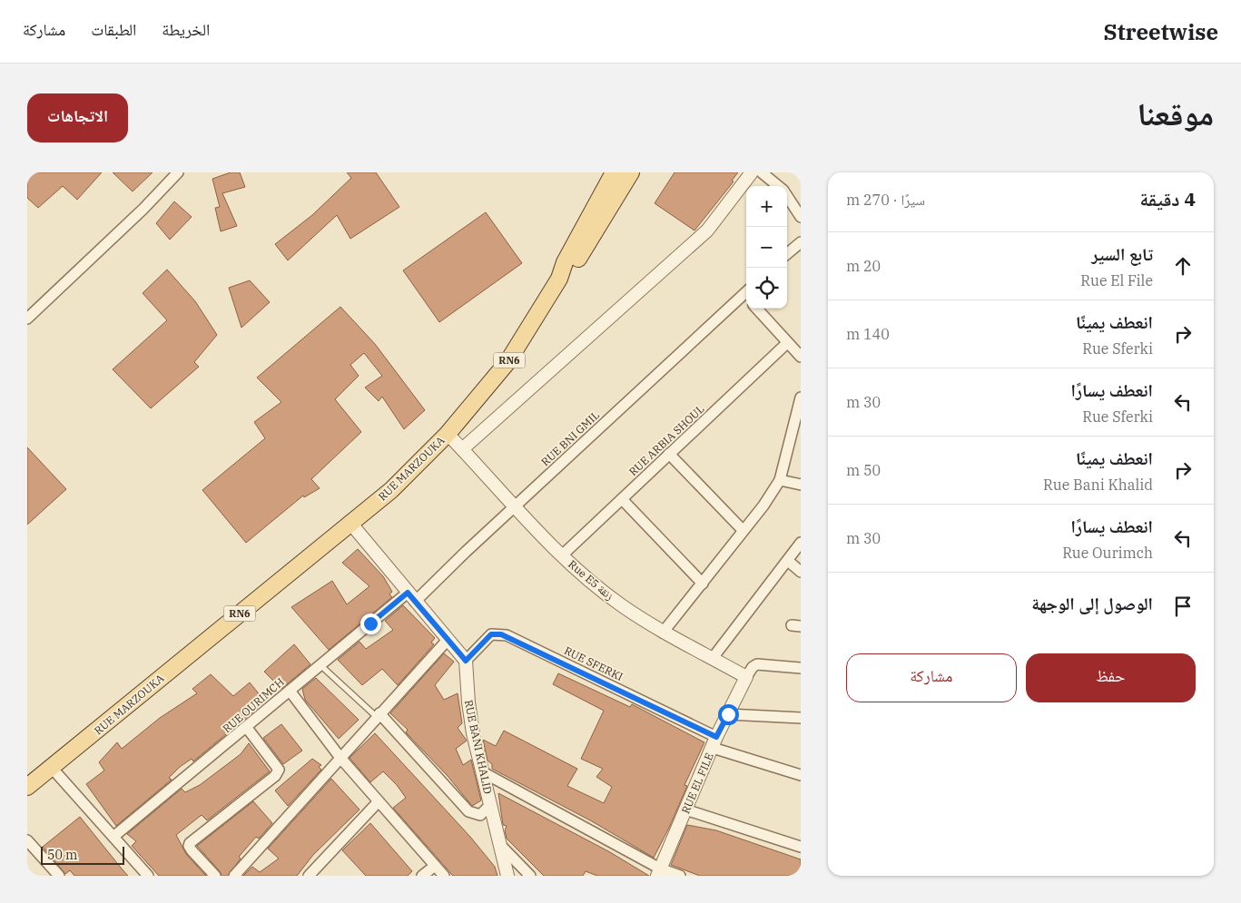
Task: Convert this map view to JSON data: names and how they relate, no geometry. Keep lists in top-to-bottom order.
{
  "streets": {
    "main road": ["RN6", "RUE MARZOUKA"],
    "street": [
      "RUE BNI GMIL",
      "RUE ARBIA SHOUL",
      "Rue E5 زنقة",
      "RUE SFERKI",
      "RUE OURIMCH",
      "RUE BANI KHALID",
      "RUE EL FILE"
    ]
  },
  "crossings": [
    ["RN6", "RUE MARZOUKA"],
    ["RUE BNI GMIL", "Rue E5 زنقة"],
    ["RUE BNI GMIL", "RUE OURIMCH"],
    ["RUE ARBIA SHOUL", "Rue E5 زنقة"],
    ["RUE MARZOUKA", "Rue E5 زنقة"],
    ["Rue E5 زنقة", "RUE EL FILE"],
    ["RUE SFERKI", "RUE BANI KHALID"],
    ["RUE SFERKI", "RUE EL FILE"]
  ],
  "scale_bar": "50 m",
  "page": {
    "header": "Streetwise",
    "nav": ["الخريطة", "الطبقات", "مشاركة"],
    "title": "موقعنا",
    "buttons": [
      "الاتجاهات",
      ["حفظ", "مشاركة"]
    ],
    "heading": ["4 دقيقة", "سيرًا · 270 m"],
    "map_buttons": ["+", "−"],
    "list": [
      ["تابع السير", "Rue El File", "20 m"],
      ["انعطف يمينًا", "Rue Sferki", "140 m"],
      ["انعطف يسارًا", "Rue Sferki", "30 m"],
      ["انعطف يمينًا", "Rue Bani Khalid", "50 m"],
      ["انعطف يسارًا", "Rue Ourimch", "30 m"],
      "الوصول إلى الوجهة"
    ],
    "scale": "50 m"
  }
}
